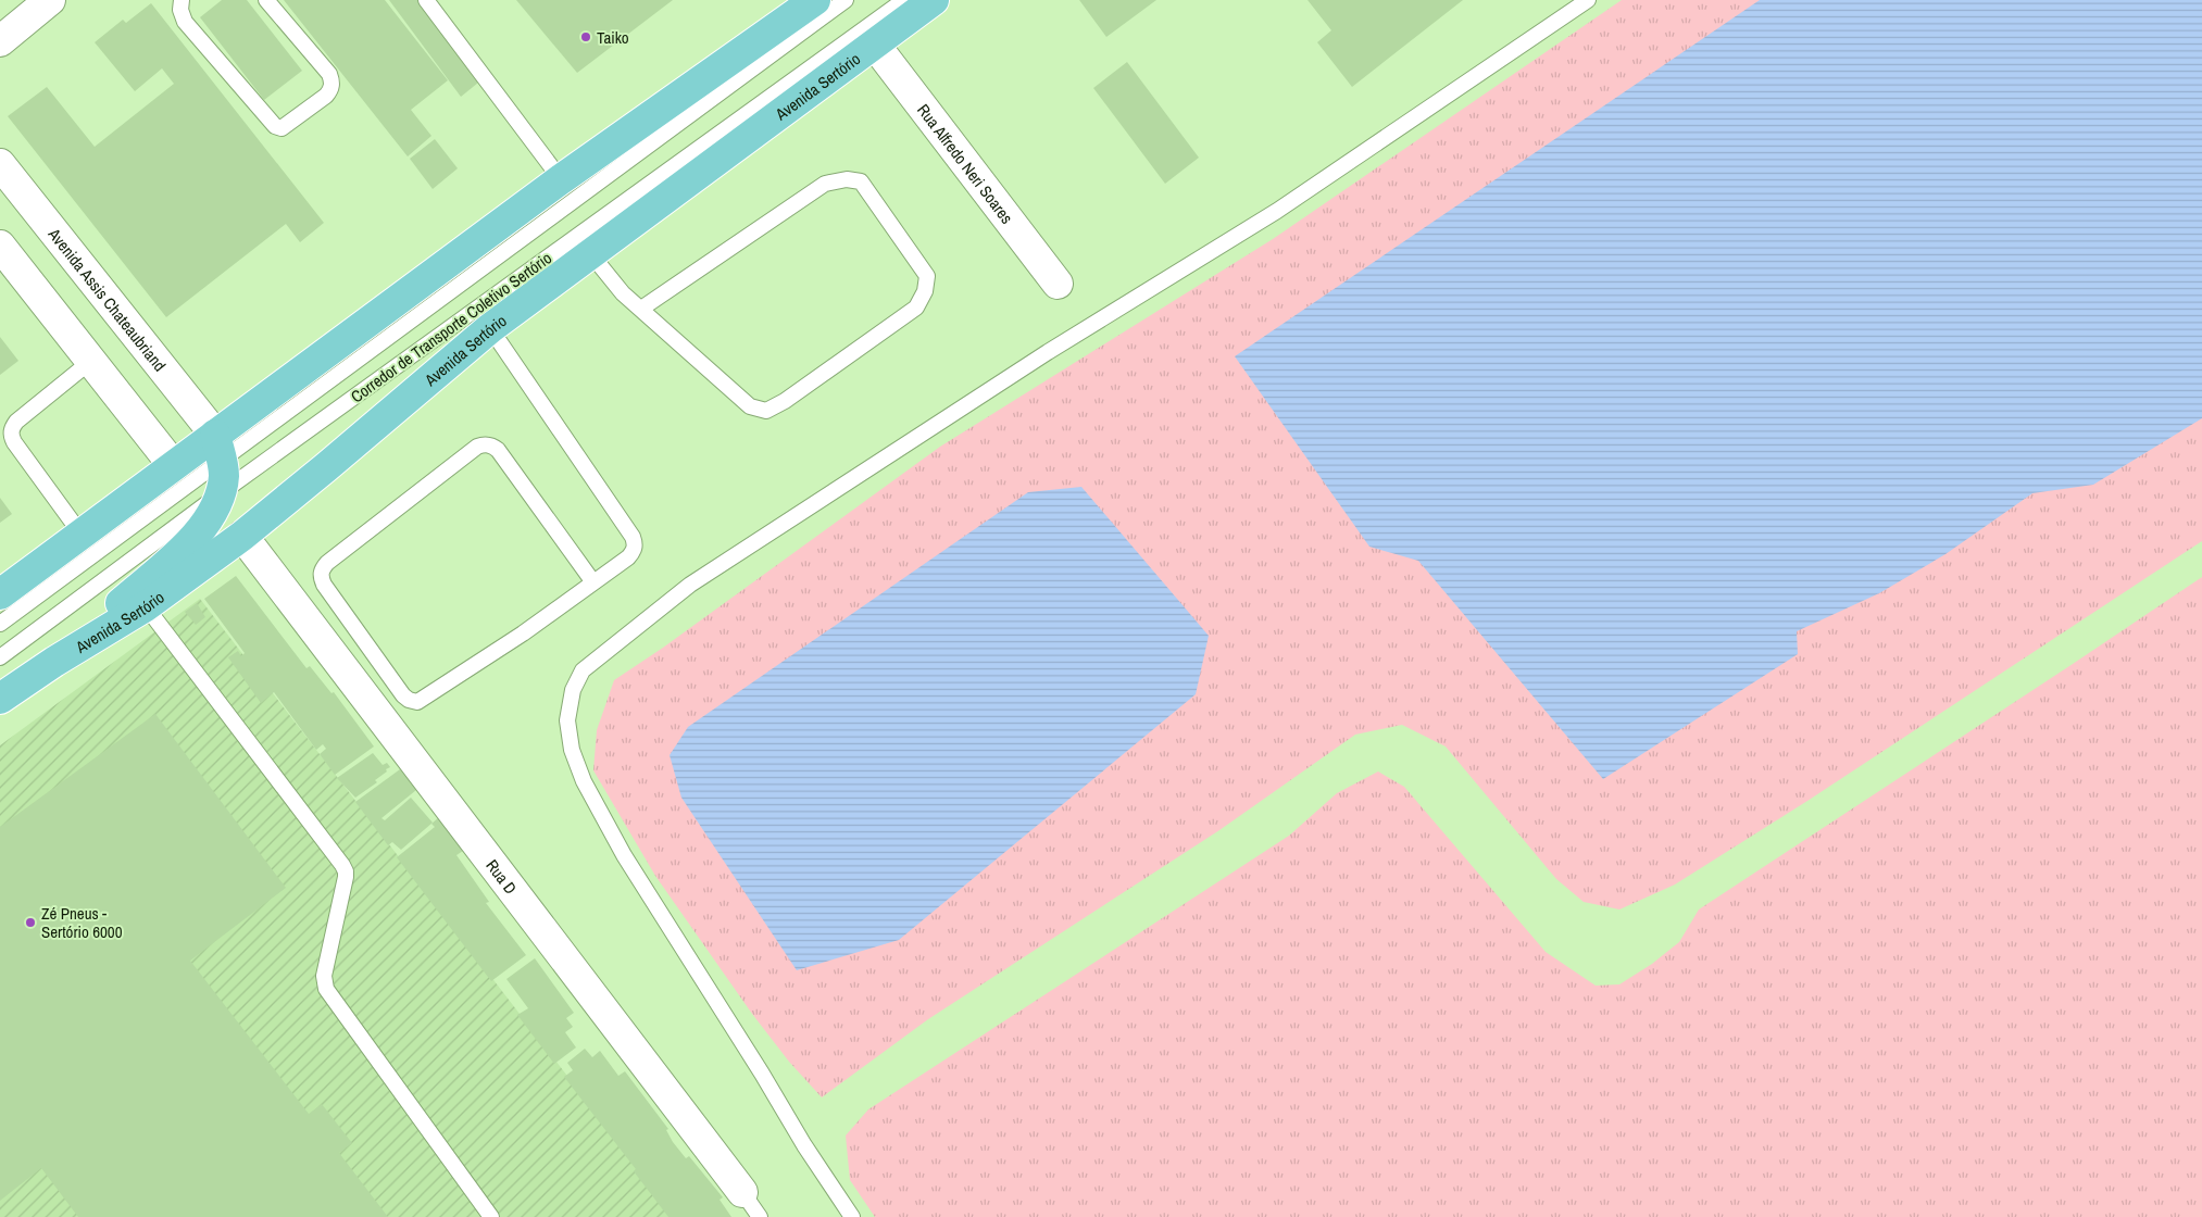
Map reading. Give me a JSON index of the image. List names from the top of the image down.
{
  "streets": {
    "main road": ["Avenida Sertório"],
    "street": ["Rua Alfredo Neri Soares", "Avenida Assis Chateaubriand", "Rua D"],
    "lane": ["Corredor de Transporte Coletivo Sertório"]
  },
  "crossings": [
    ["Avenida Sertório", "Rua Alfredo Neri Soares"],
    ["Avenida Sertório", "Rua D"],
    ["Avenida Assis Chateaubriand", "Corredor de Transporte Coletivo Sertório"]
  ],
  "places": ["Taiko", "Zé Pneus - Sertório 6000"]
}
